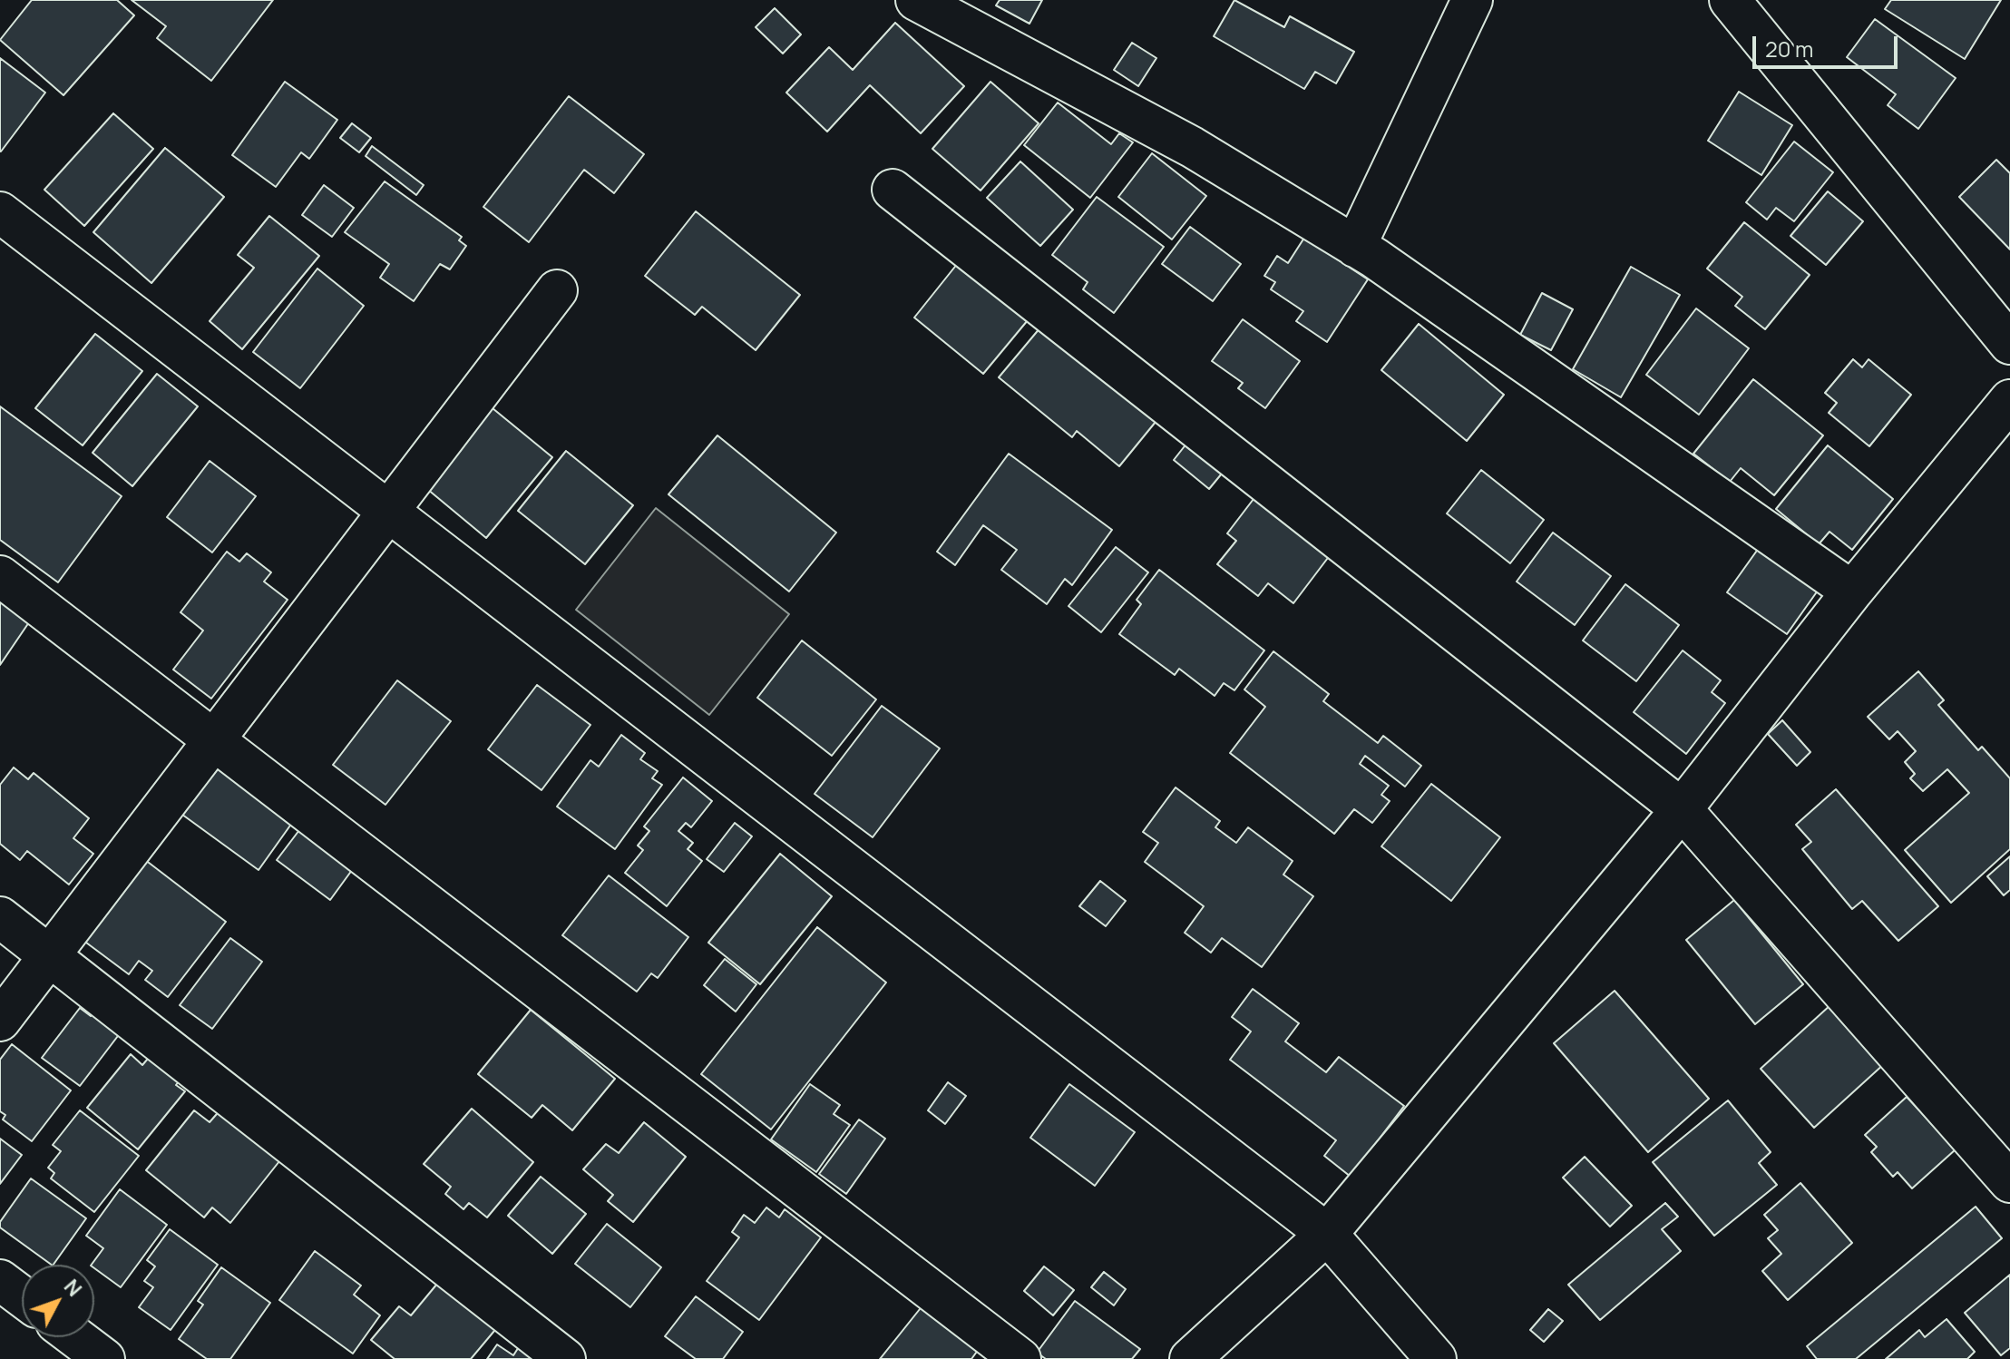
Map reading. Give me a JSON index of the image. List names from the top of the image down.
{
  "scale_bar": "20 m",
  "north": "top right"
}
